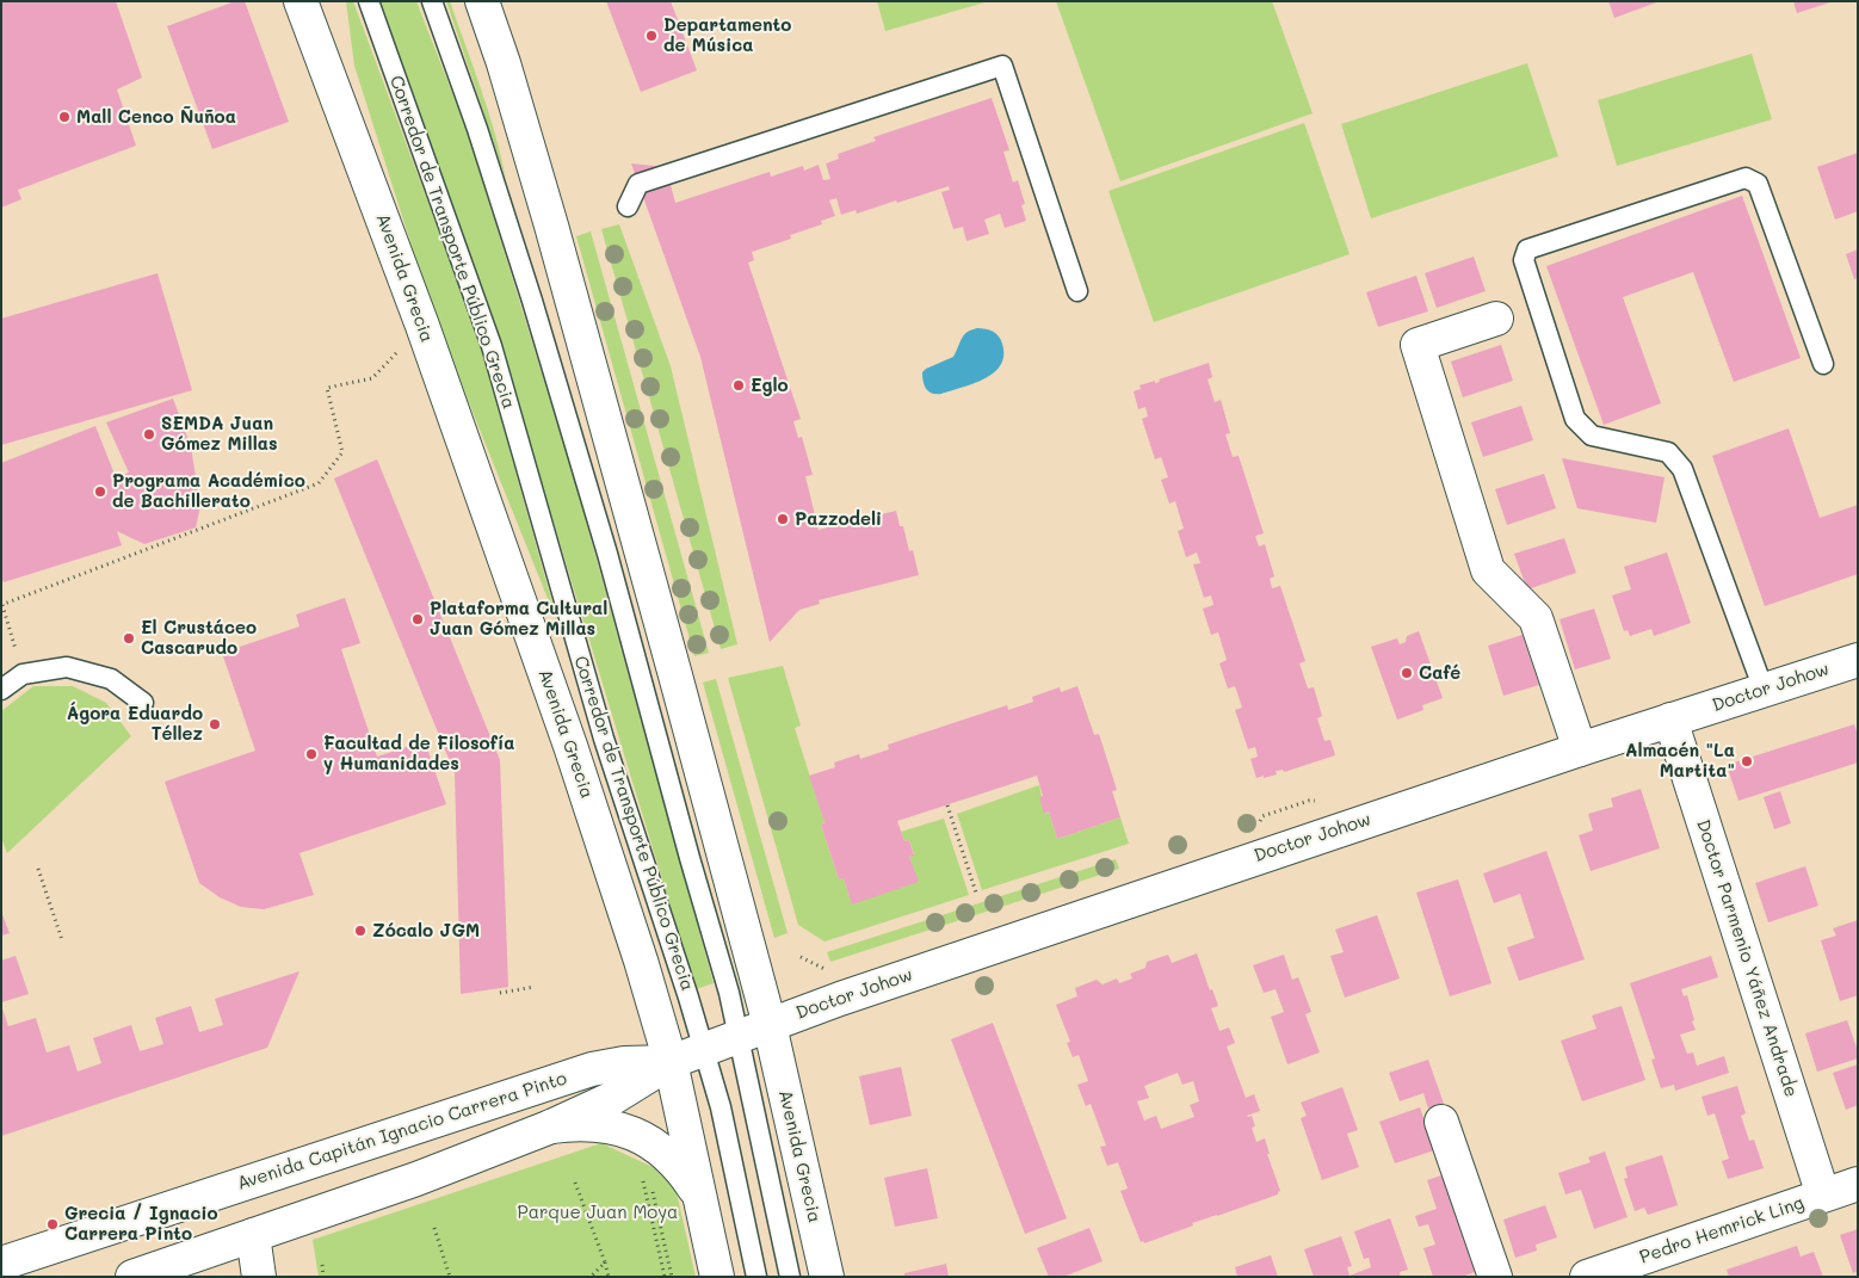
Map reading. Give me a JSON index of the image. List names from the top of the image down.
{
  "streets": {
    "street": [
      "Avenida Grecia",
      "Doctor Johow",
      "Doctor Parmenio Yáñez Andrade",
      "Avenida Capitán Ignacio Carrera Pinto",
      "Pedro Hemrick Ling"
    ],
    "lane": ["Corredor de Transporte Público Grecia"]
  },
  "crossings": [
    ["Corredor de Transporte Público Grecia", "Avenida Capitán Ignacio Carrera Pinto"],
    ["Avenida Grecia", "Doctor Johow"],
    ["Avenida Grecia", "Avenida Capitán Ignacio Carrera Pinto"],
    ["Doctor Johow", "Doctor Parmenio Yáñez Andrade"],
    ["Doctor Johow", "Avenida Capitán Ignacio Carrera Pinto"],
    ["Doctor Parmenio Yáñez Andrade", "Pedro Hemrick Ling"]
  ],
  "parks": ["Parque Juan Moya"],
  "places": [
    "Departamento de Música",
    "Mall Cenco Ñuñoa",
    "Eglo",
    "SEMDA Juan Gómez Millas",
    "Programa Académico de Bachillerato",
    "Pazzodeli",
    "Plataforma Cultural Juan Gómez Millas",
    "El Crustáceo Cascarudo",
    "Café",
    "Ágora Eduardo Téllez",
    "Facultad de Filosofía y Humanidades",
    "Almacén \"La Martita\"",
    "Zócalo JGM",
    "Grecia / Ignacio Carrera Pinto"
  ]
}
